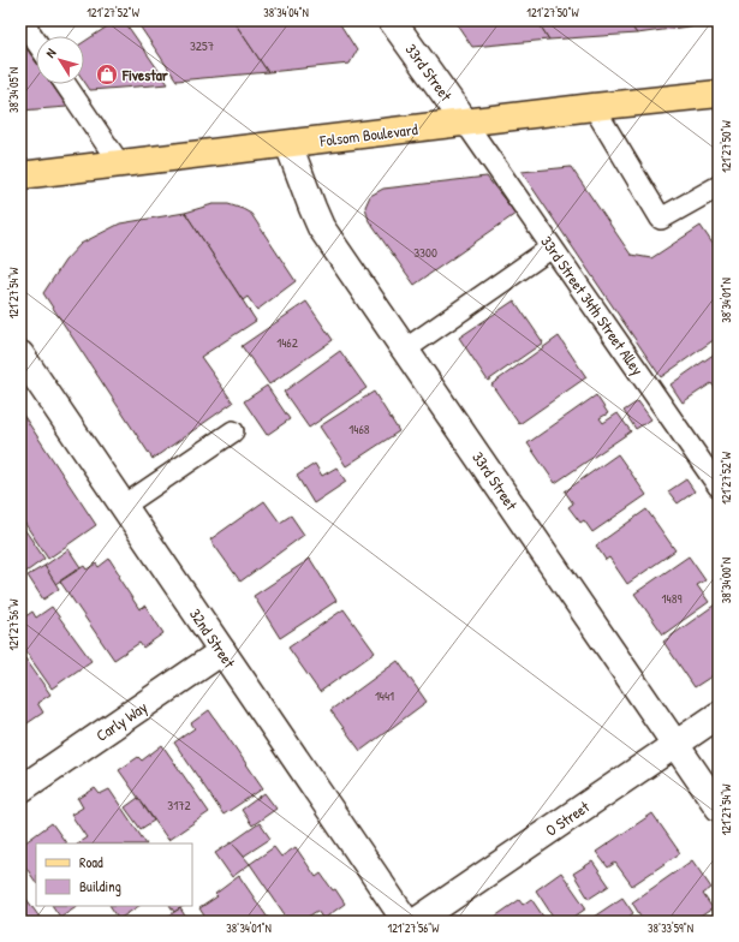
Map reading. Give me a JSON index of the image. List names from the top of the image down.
{
  "streets": {
    "main road": ["Folsom Boulevard"],
    "street": [
      "33rd Street",
      "32nd Street",
      "Carly Way",
      "O Street"
    ],
    "lane": ["33rd Street 34th Street Alley"]
  },
  "crossings": [
    ["33rd Street", "Folsom Boulevard"],
    ["33rd Street", "33rd Street 34th Street Alley"],
    ["33rd Street", "O Street"],
    ["Folsom Boulevard", "33rd Street 34th Street Alley"],
    ["32nd Street", "Carly Way"]
  ],
  "places": {
    "shop": ["Fivestar"]
  },
  "house_numbers": [
    "3257",
    "3300",
    "1462",
    "1468",
    "1489",
    "1441",
    "3172"
  ],
  "legend": ["Road", "Building"],
  "north": "top left",
  "coordinates": [
    "121°27'52\"W",
    "38°34'04\"N",
    "121°27'50\"W",
    "38°34'05\"N",
    "121°27'54\"W",
    "38°34'01\"N",
    "38°34'00\"N",
    "121°27'56\"W",
    "38°33'59\"N"
  ]
}
